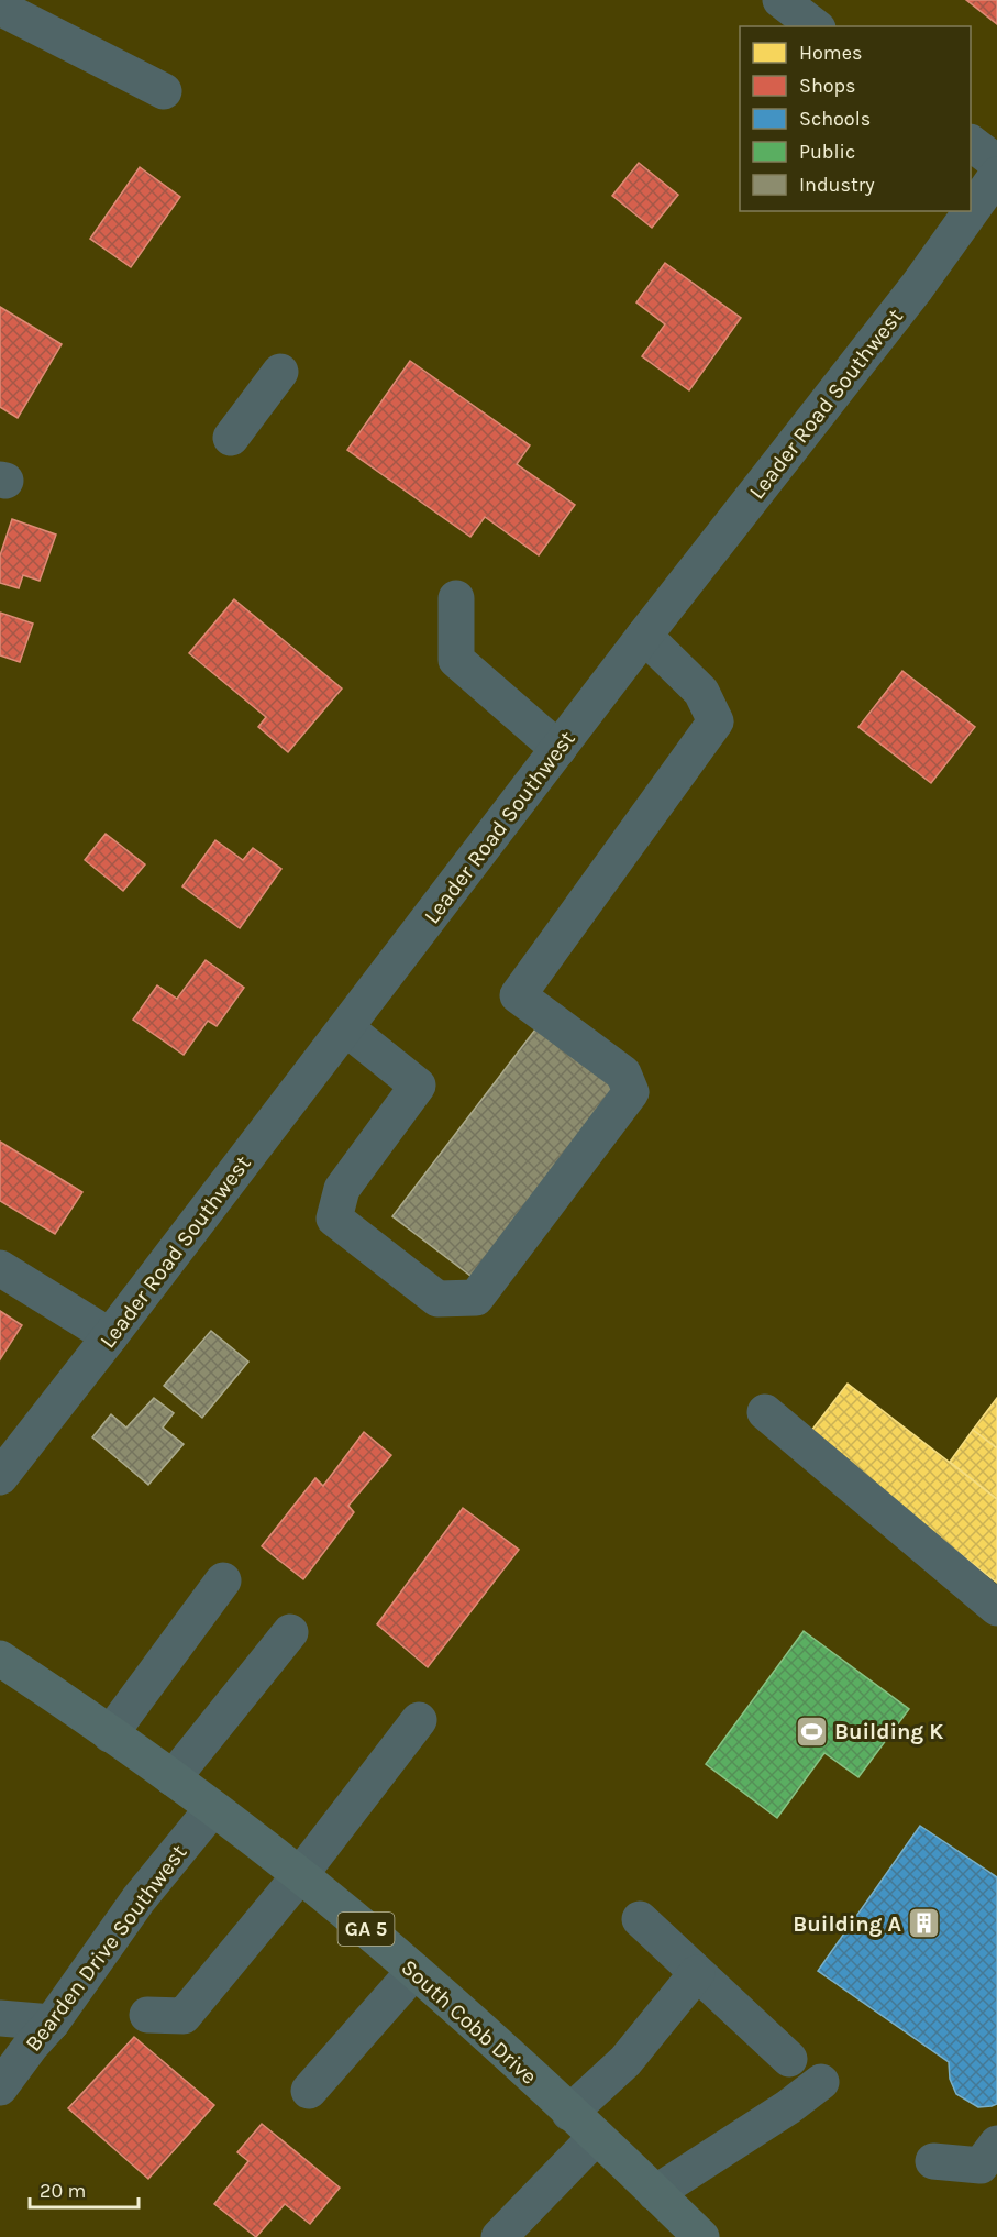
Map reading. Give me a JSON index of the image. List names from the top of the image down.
{
  "streets": {
    "main road": ["GA 5", "South Cobb Drive"],
    "street": ["Leader Road Southwest", "Bearden Drive Southwest"]
  },
  "crossings": [
    ["Bearden Drive Southwest", "South Cobb Drive"]
  ],
  "places": {
    "sports": ["Building K"],
    "building": ["Building A"]
  },
  "legend": [
    "Homes",
    "Shops",
    "Schools",
    "Public",
    "Industry"
  ],
  "scale_bar": "20 m"
}
